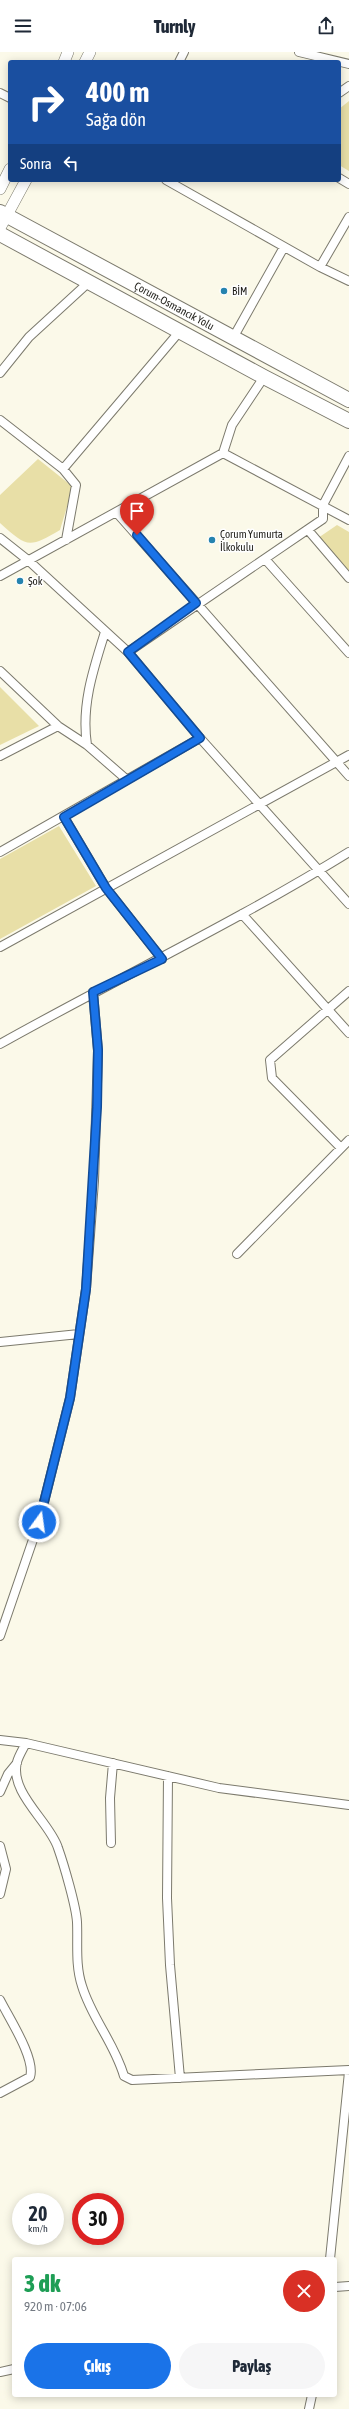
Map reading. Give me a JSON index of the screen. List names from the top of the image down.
{
  "streets": {
    "highway": ["Çorum-Osmancık Yolu"]
  },
  "places": ["BİM", "Çorum Yumurta İlkokulu", "Şok"],
  "page": {
    "header": "Turnly",
    "turn": ["400 m", "Sağa dön"],
    "then": "Sonra",
    "speed": "20 km/h",
    "limit": "30",
    "heading": ["3 dk", "920 m · 07:06"],
    "buttons": ["Çıkış", "Paylaş"]
  }
}
